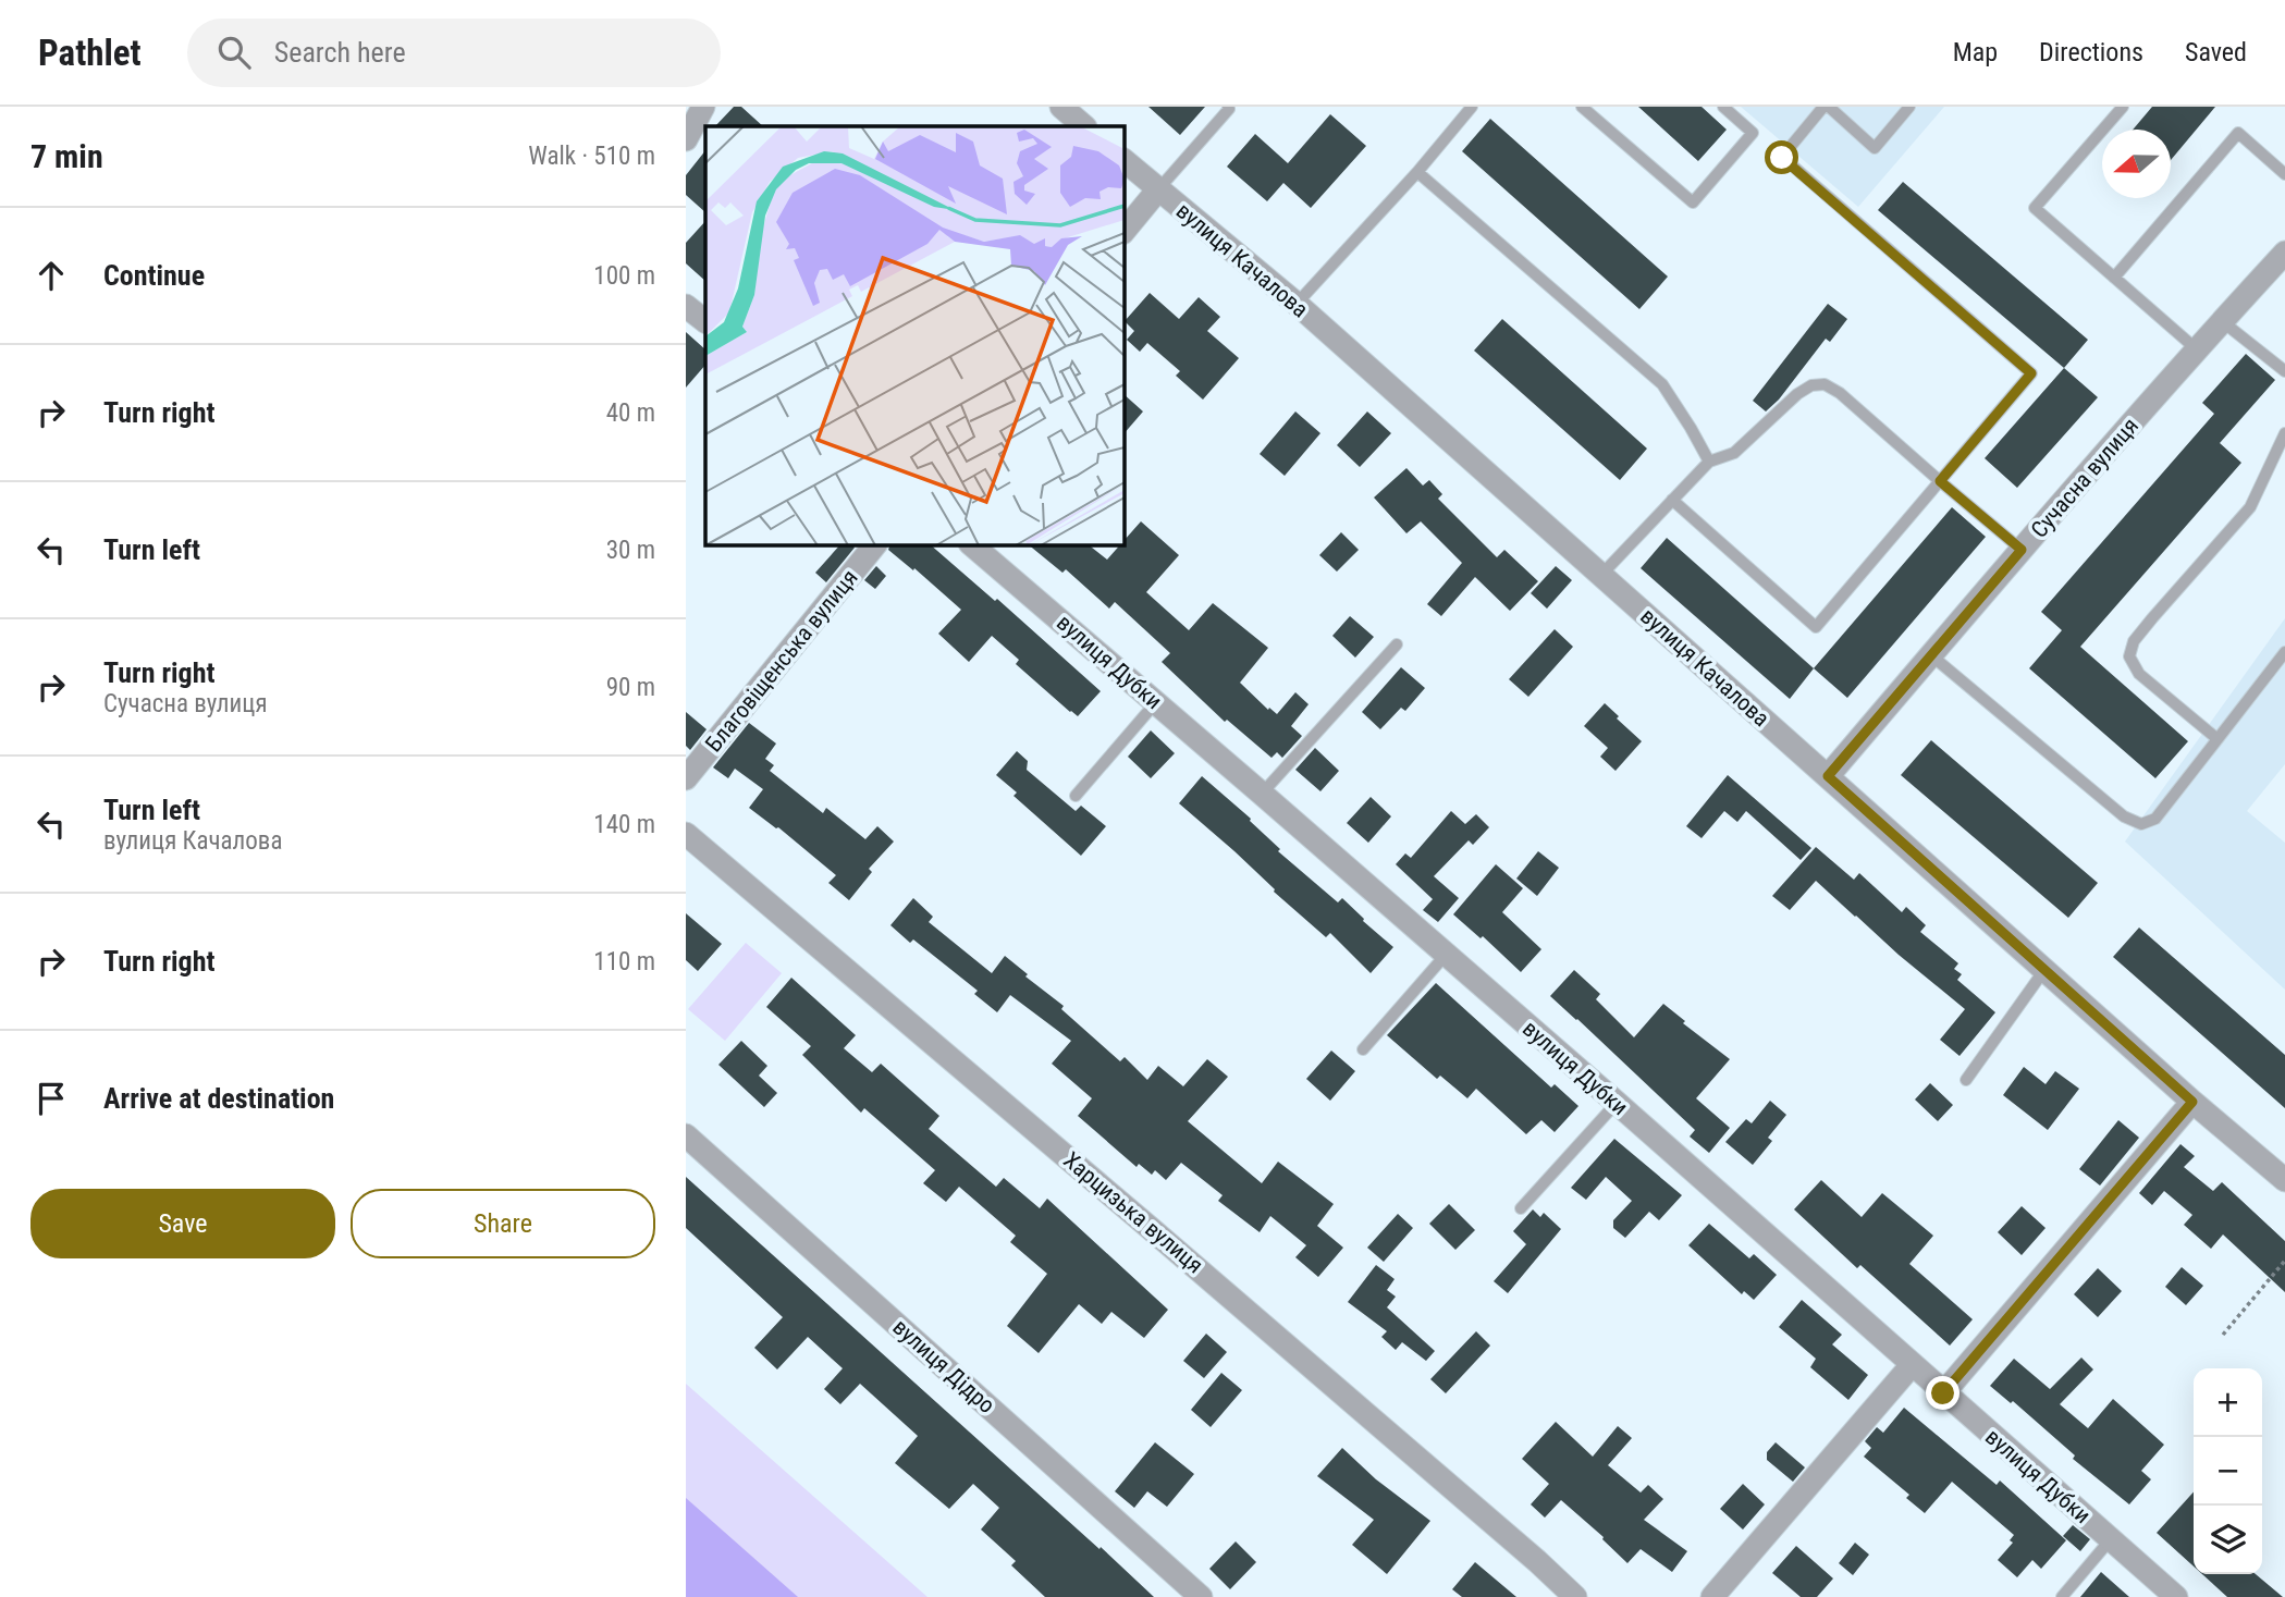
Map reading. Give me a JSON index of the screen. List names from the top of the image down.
{
  "streets": {
    "street": [
      "вулиця Качалова",
      "Сучасна вулиця",
      "Благовіщенська вулиця",
      "вулиця Дубки",
      "Харцизька вулиця",
      "вулиця Дідро"
    ]
  },
  "crossings": [
    ["вулиця Качалова", "Сучасна вулиця"]
  ],
  "north": "left",
  "page": {
    "header": "Pathlet",
    "search": "Search here",
    "nav": ["Map", "Directions", "Saved"],
    "heading": ["7 min", "Walk · 510 m"],
    "list": [
      ["Continue", "100 m"],
      ["Turn right", "40 m"],
      ["Turn left", "30 m"],
      ["Turn right", "Сучасна вулиця", "90 m"],
      ["Turn left", "вулиця Качалова", "140 m"],
      ["Turn right", "110 m"],
      "Arrive at destination"
    ],
    "buttons": ["Save", "Share"],
    "map_buttons": ["+", "−"]
  }
}
